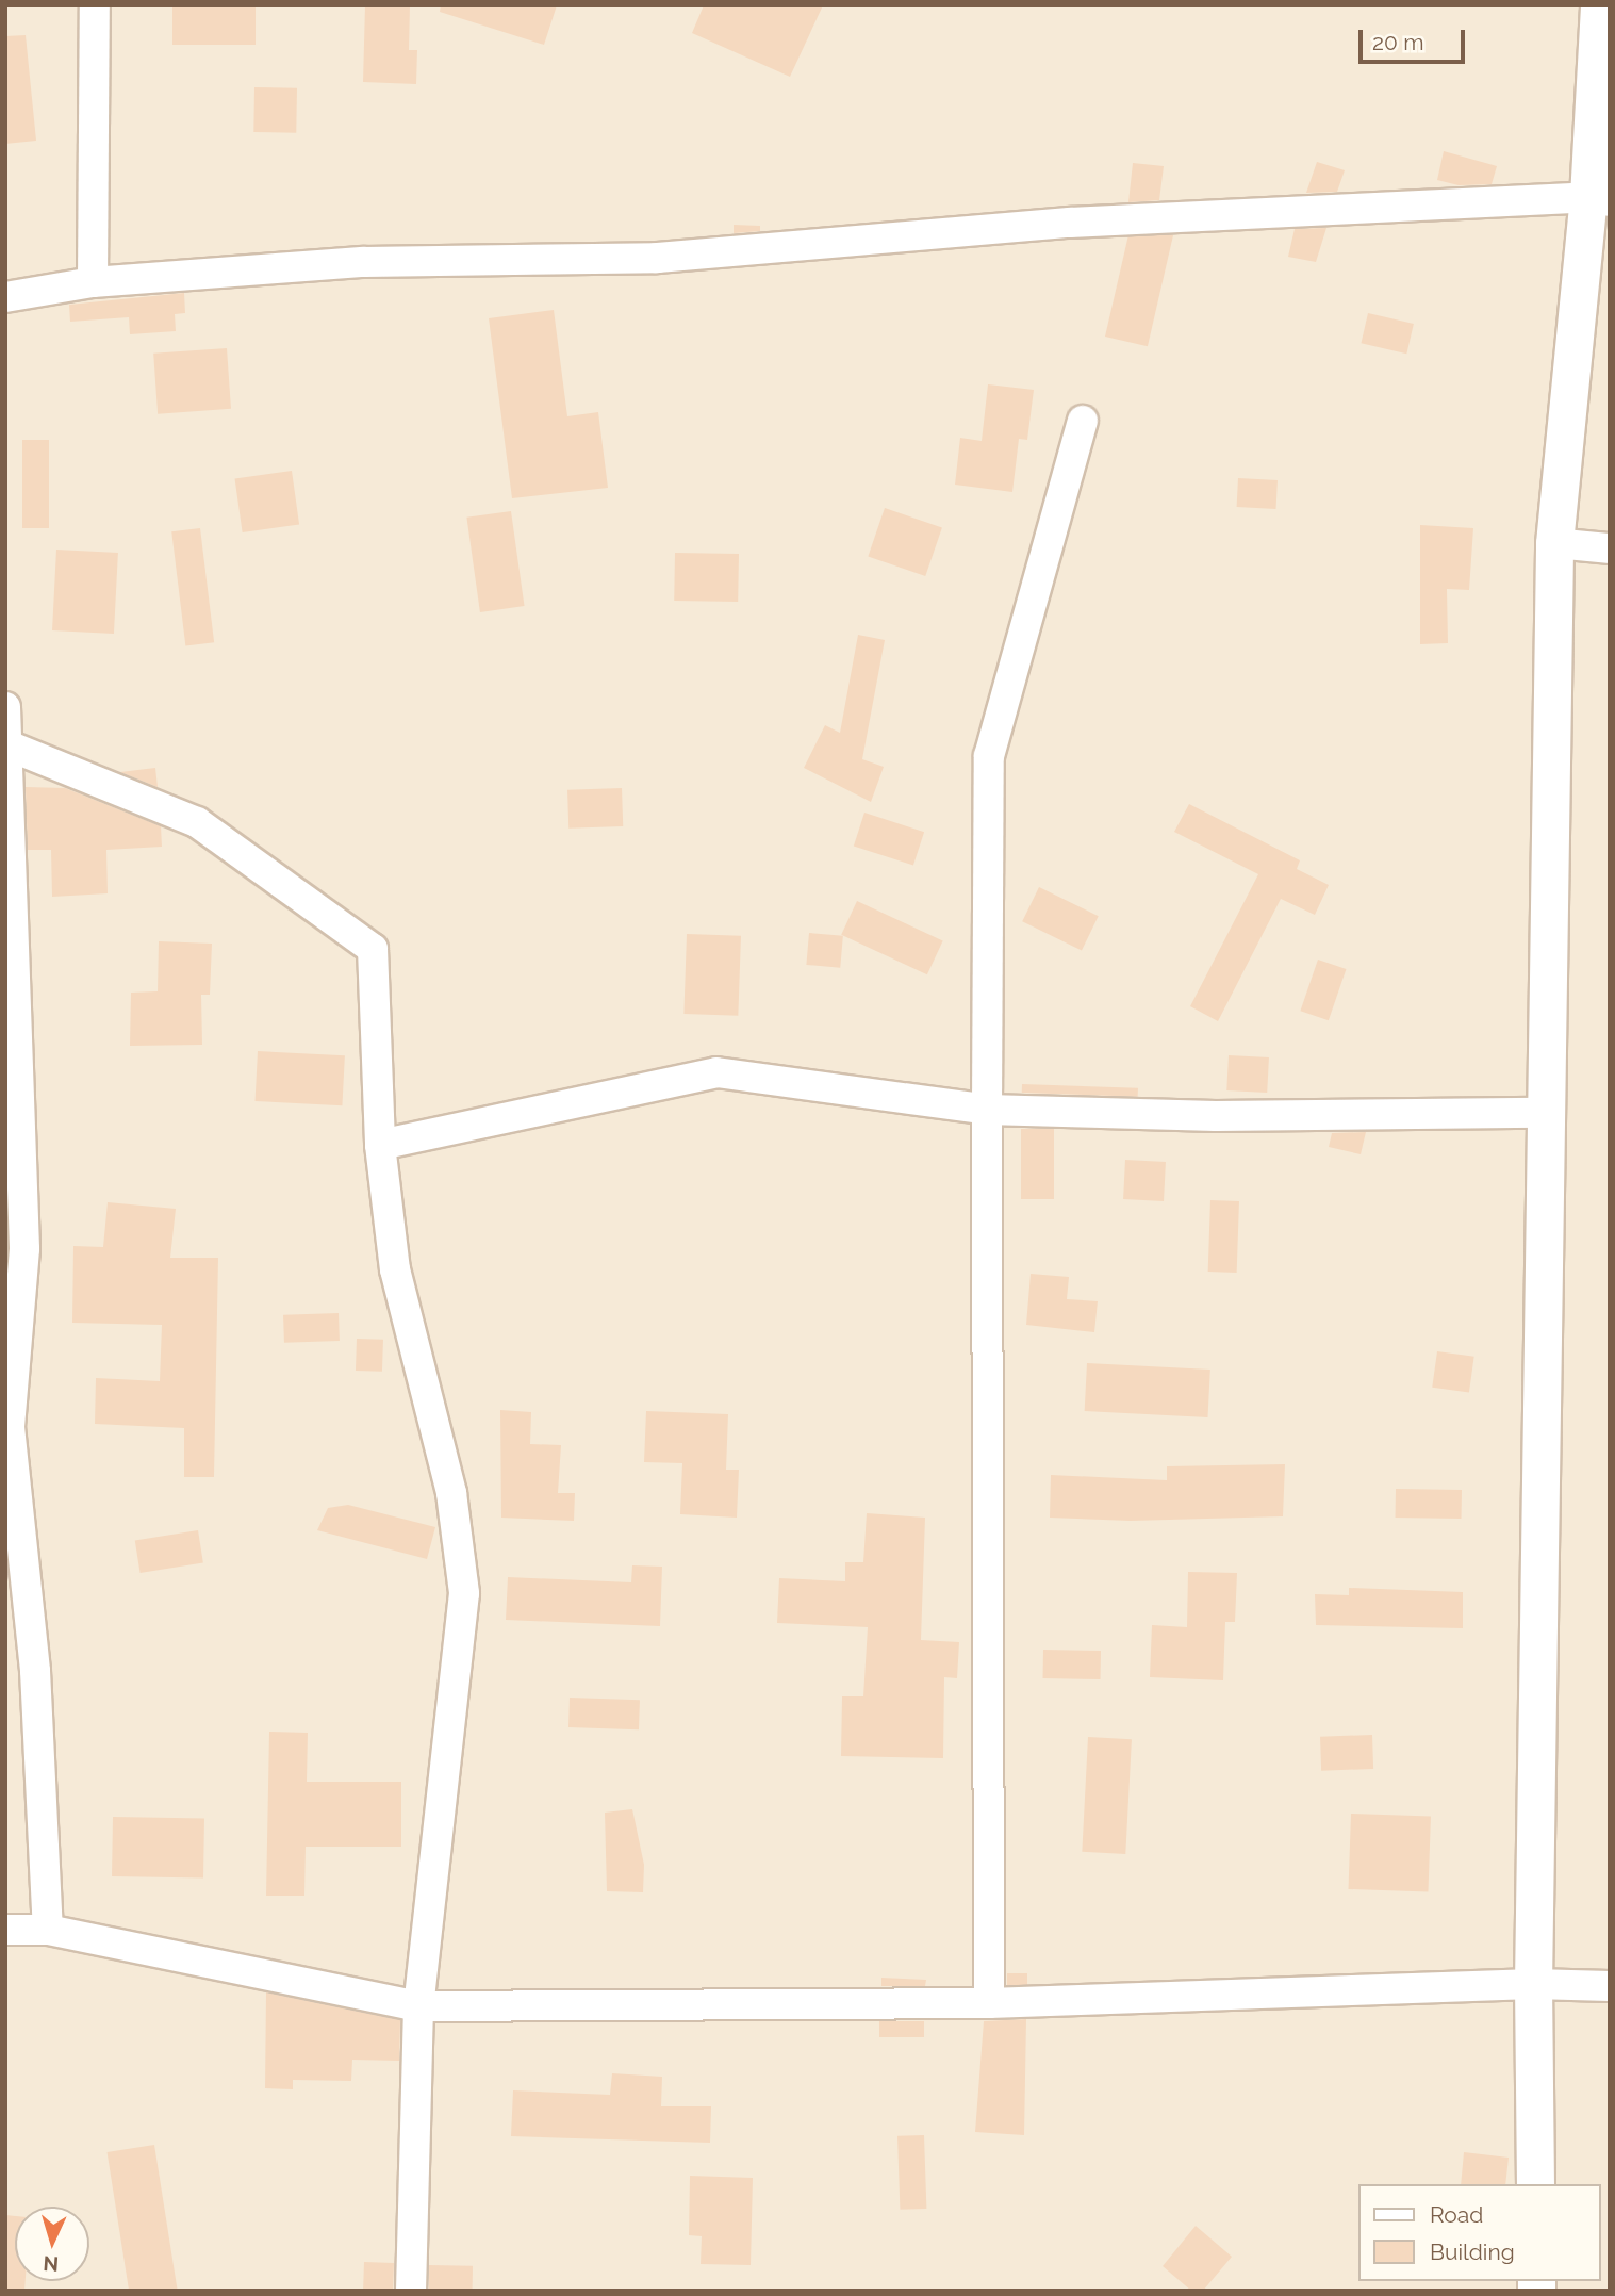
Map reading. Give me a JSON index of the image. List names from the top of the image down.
{
  "legend": ["Road", "Building"],
  "scale_bar": "20 m",
  "north": "bottom"
}
